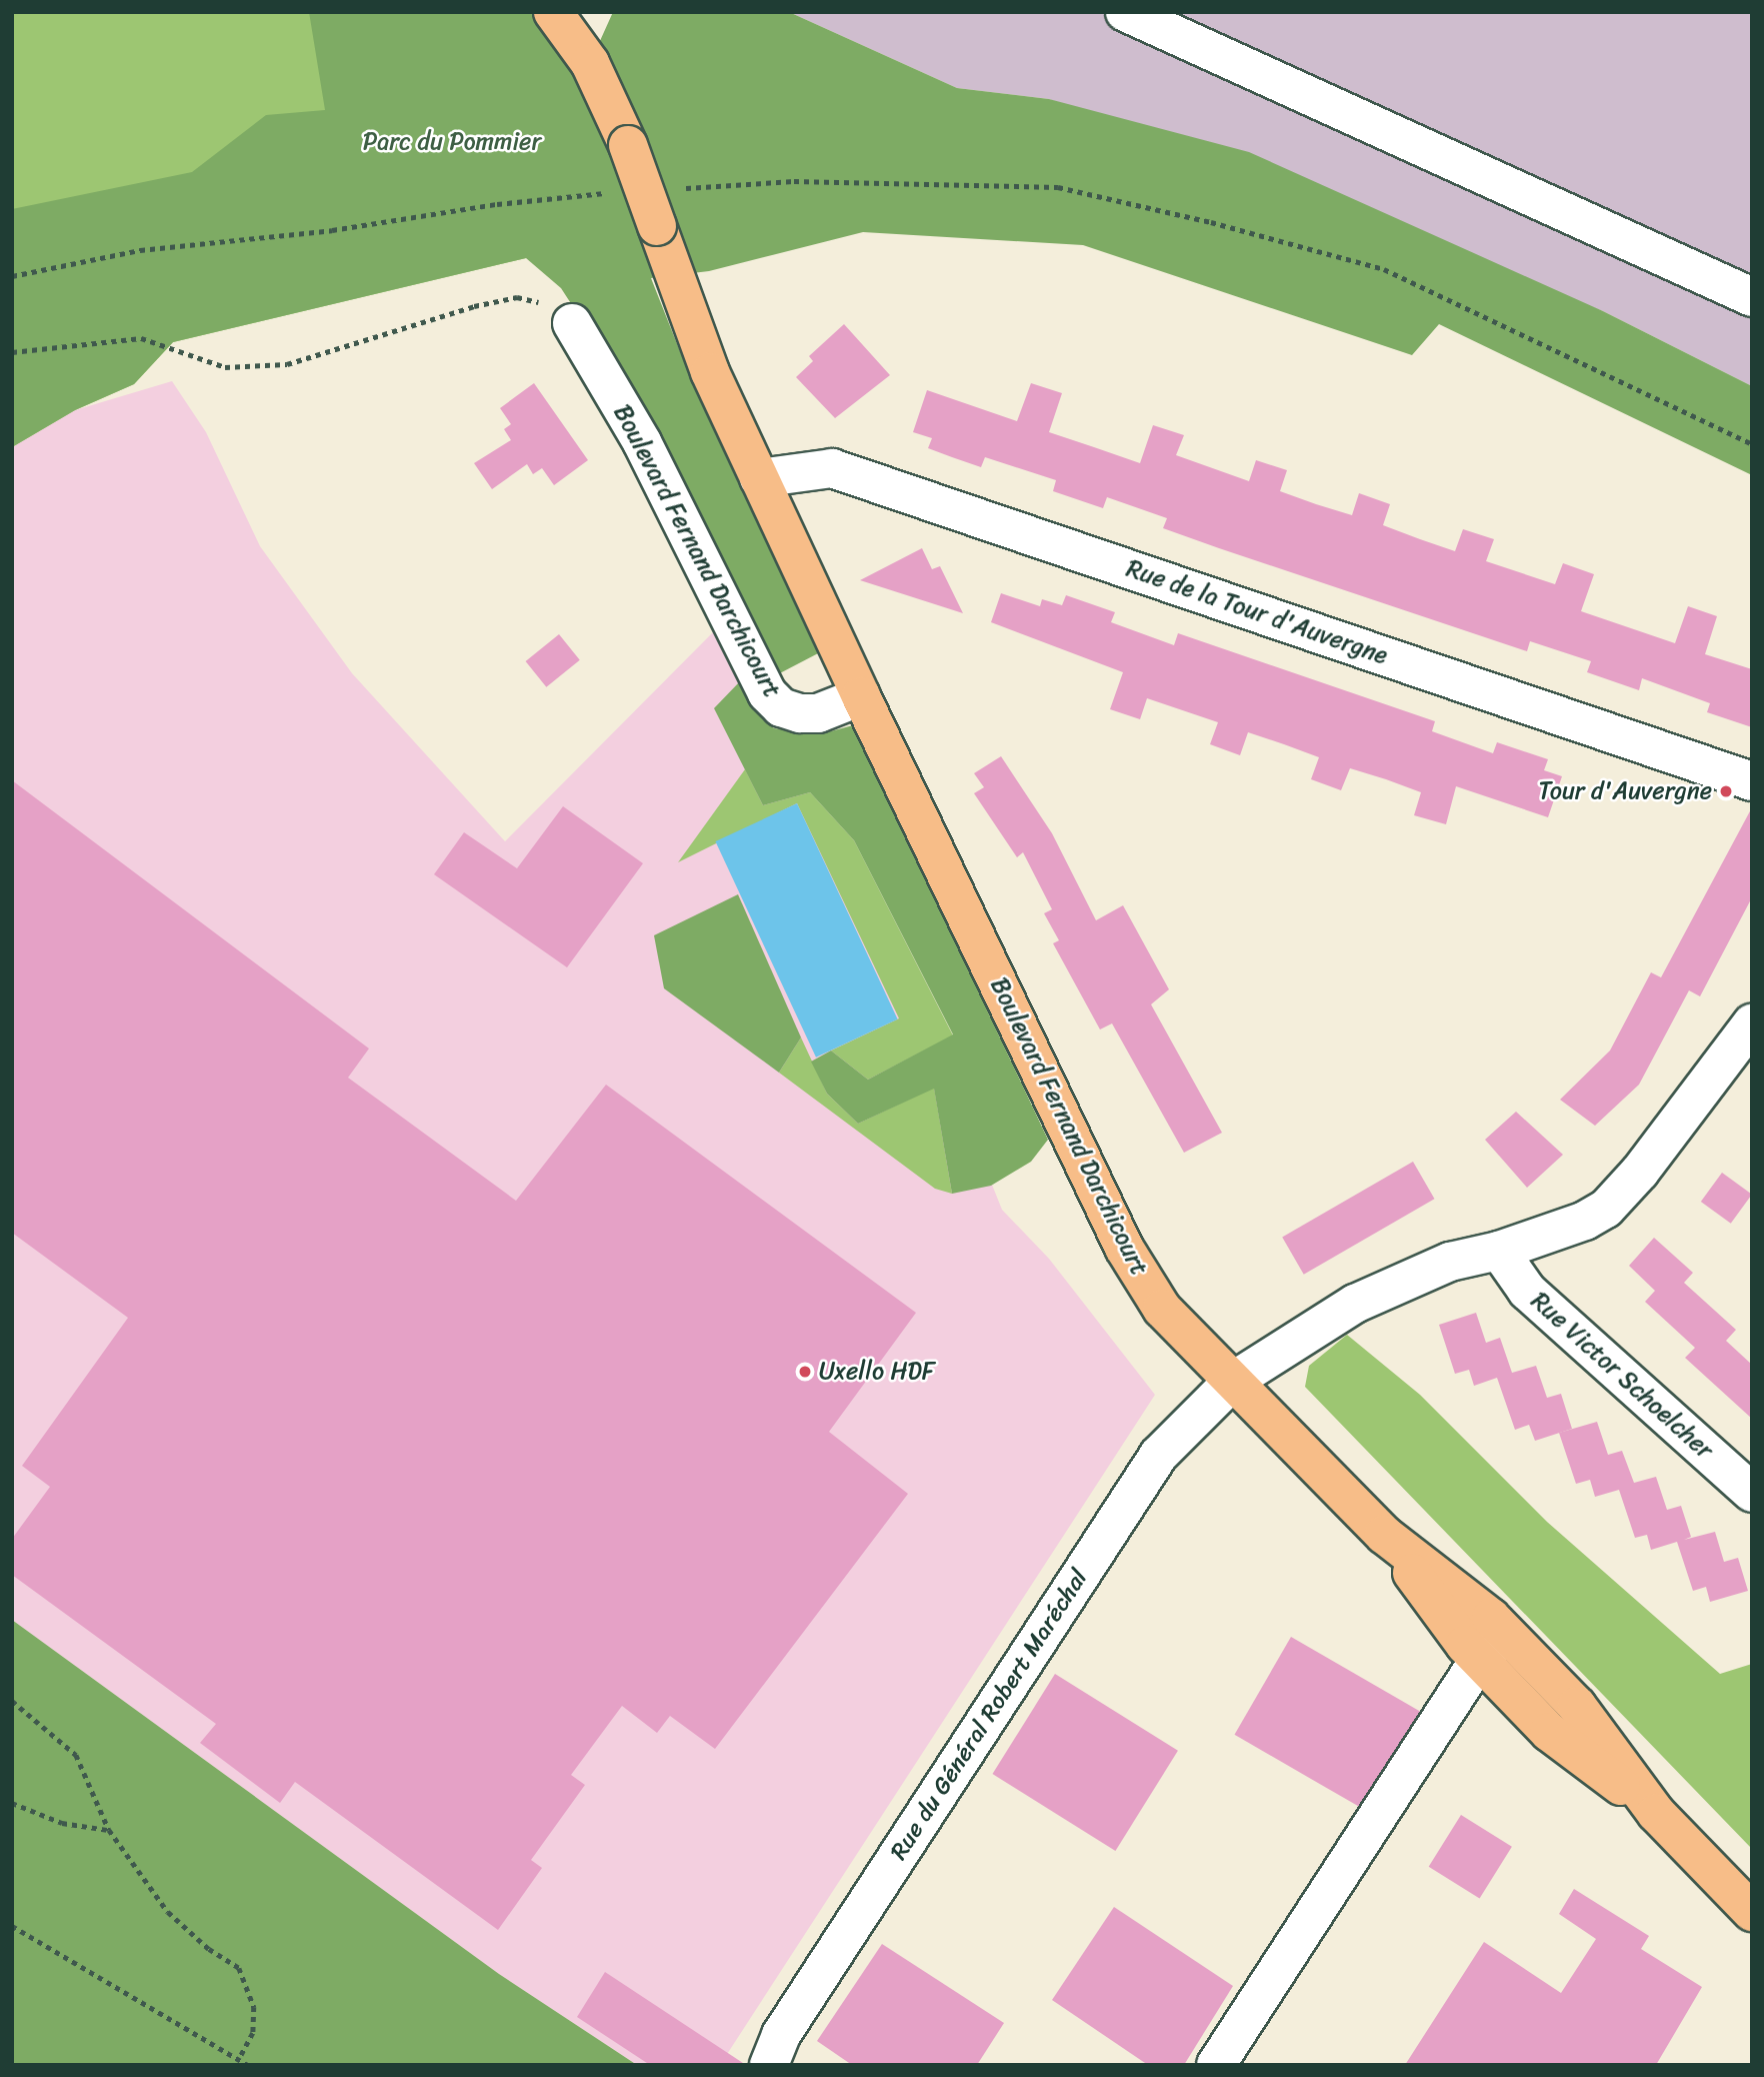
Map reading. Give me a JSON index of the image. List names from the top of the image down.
{
  "streets": {
    "main road": ["Boulevard Fernand Darchicourt"],
    "street": ["Rue de la Tour d'Auvergne", "Rue Victor Schoelcher", "Rue du Général Robert Maréchal"]
  },
  "crossings": [
    ["Boulevard Fernand Darchicourt", "Rue de la Tour d'Auvergne"],
    ["Boulevard Fernand Darchicourt", "Rue du Général Robert Maréchal"],
    ["Rue Victor Schoelcher", "Rue du Général Robert Maréchal"]
  ],
  "parks": ["Parc du Pommier"],
  "places": ["Tour d'Auvergne", "Uxello HDF"]
}
